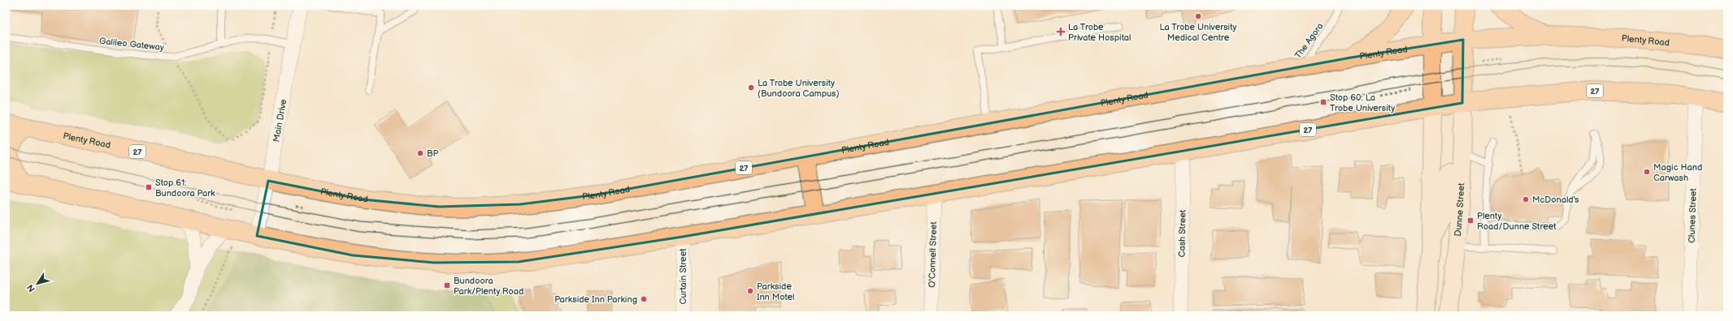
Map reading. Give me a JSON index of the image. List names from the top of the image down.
{
  "streets": {
    "main road": ["Plenty Road", "27", "Dunne Street"],
    "street": [
      "Main Drive",
      "Clunes Street",
      "Cash Street",
      "O'Connell Street",
      "Curtain Street"
    ],
    "lane": ["The Agora", "Galileo Gateway"]
  },
  "crossings": [
    ["The Agora", "Plenty Road"],
    ["Plenty Road", "Main Drive"],
    ["Galileo Gateway", "Main Drive"],
    ["27", "Main Drive"],
    ["27", "Dunne Street"],
    ["27", "Clunes Street"],
    ["27", "Cash Street"],
    ["27", "O'Connell Street"],
    ["27", "Curtain Street"]
  ],
  "places": {
    "other": [
      "La Trobe University Medical Centre",
      "La Trobe University (Bundoora Campus)",
      "BP",
      "Magic Hand Carwash",
      "McDonald's",
      "Parkside Inn Motel",
      "Parkside Inn Parking"
    ],
    "health": ["La Trobe Private Hospital"],
    "transit": [
      "Stop 60: La Trobe University",
      "Stop 61: Bundoora Park",
      "Plenty Road/Dunne Street",
      "Bundoora Park/Plenty Road"
    ]
  },
  "north": "bottom left"
}
